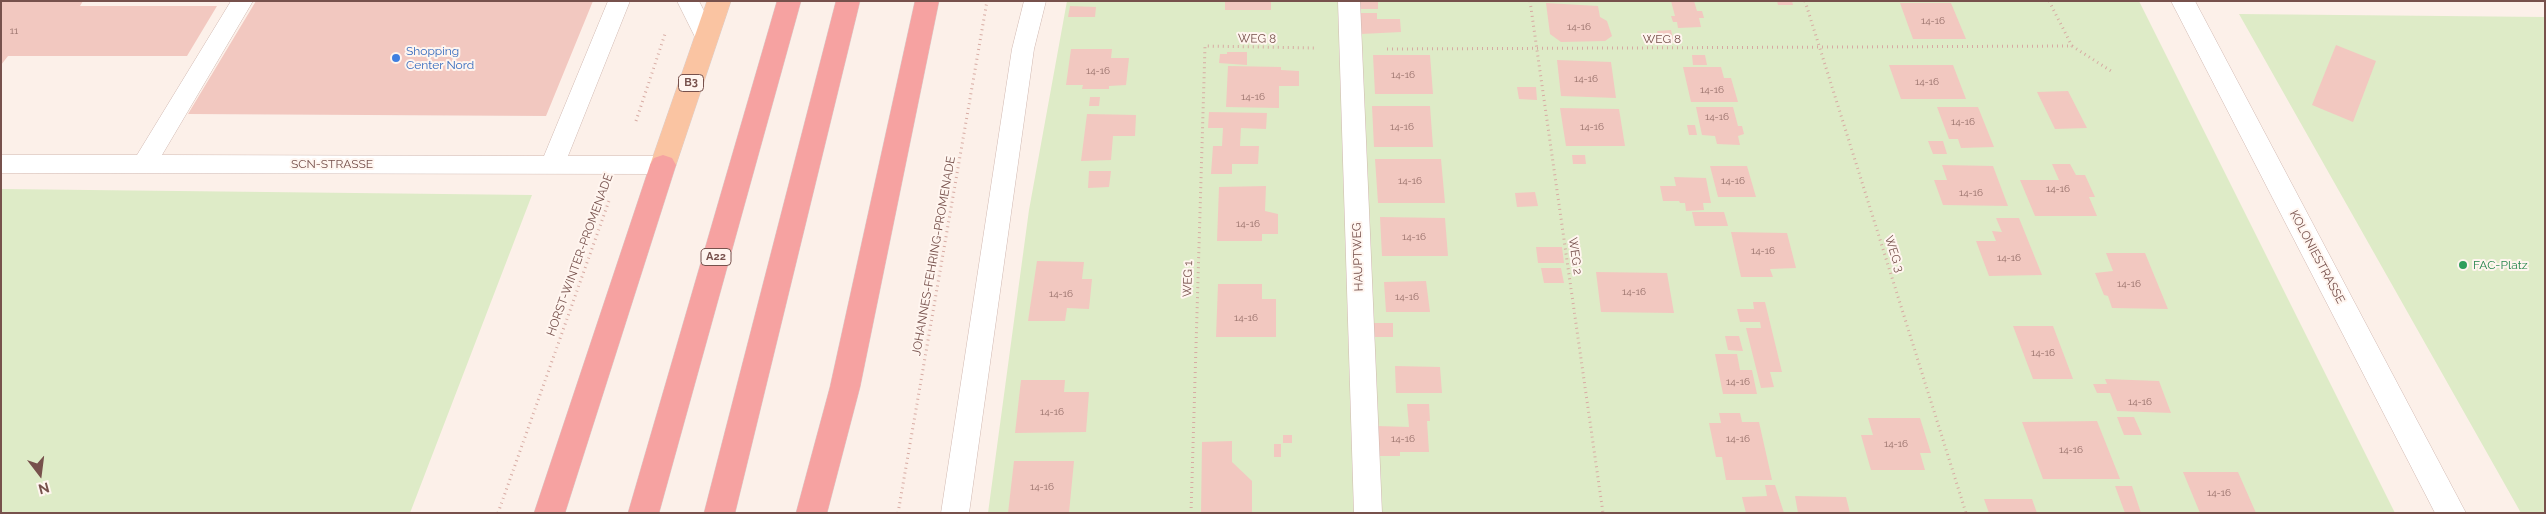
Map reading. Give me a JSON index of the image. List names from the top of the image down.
{
  "streets": {
    "highway": ["A22"],
    "main road": ["B3"],
    "street": ["KOLONIESTRASSE"],
    "lane": ["SCN-STRASSE", "HAUPTWEG"],
    "path": [
      "WEG 8",
      "WEG 3",
      "HORST-WINTER-PROMENADE",
      "JOHANNES-FEHRING-PROMENADE",
      "WEG 2",
      "WEG 1"
    ]
  },
  "crossings": [
    ["WEG 8", "WEG 3"],
    ["WEG 8", "WEG 2"],
    ["WEG 8", "HAUPTWEG"],
    ["WEG 8", "WEG 1"],
    ["B3", "SCN-STRASSE"],
    ["SCN-STRASSE", "HORST-WINTER-PROMENADE"]
  ],
  "places": ["Shopping Center Nord", "FAC-Platz"],
  "house_numbers": [
    "14-16",
    "14-16",
    "11",
    "14-16",
    "14-16",
    "14-16",
    "14-16",
    "14-16",
    "14-16",
    "14-16",
    "14-16",
    "14-16",
    "14-16",
    "14-16",
    "14-16",
    "14-16",
    "14-16",
    "14-16",
    "14-16",
    "14-16",
    "14-16",
    "14-16",
    "14-16",
    "14-16",
    "14-16",
    "14-16",
    "14-16",
    "14-16",
    "14-16",
    "14-16",
    "14-16",
    "14-16",
    "14-16",
    "14-16",
    "14-16",
    "14-16"
  ],
  "north": "bottom"
}
